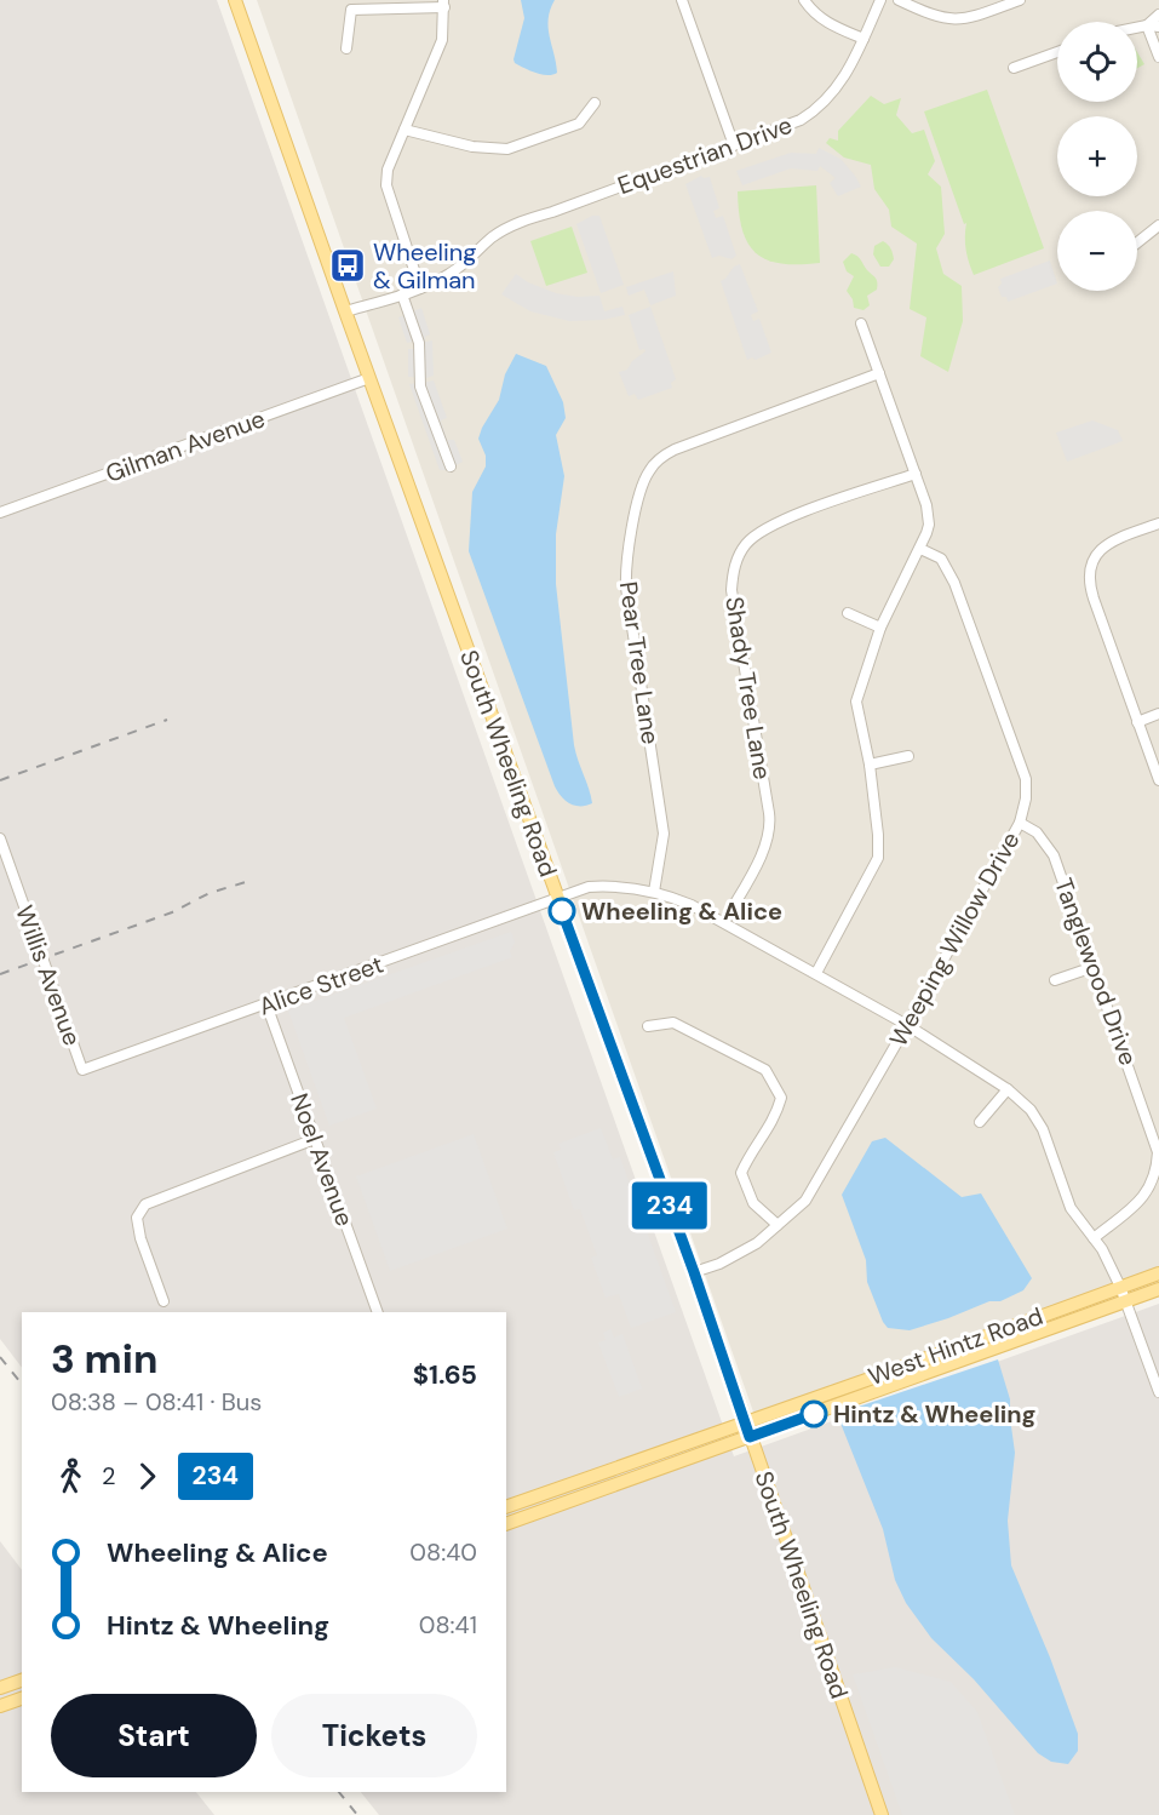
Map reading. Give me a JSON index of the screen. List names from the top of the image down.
{
  "streets": {
    "main road": ["South Wheeling Road", "West Hintz Road"],
    "street": [
      "Equestrian Drive",
      "Gilman Avenue",
      "Pear Tree Lane",
      "Shady Tree Lane",
      "Weeping Willow Drive",
      "Tanglewood Drive",
      "Willis Avenue",
      "Alice Street",
      "Noel Avenue"
    ]
  },
  "crossings": [
    ["Equestrian Drive", "South Wheeling Road"],
    ["Gilman Avenue", "South Wheeling Road"],
    ["Pear Tree Lane", "Alice Street"],
    ["Shady Tree Lane", "Alice Street"],
    ["South Wheeling Road", "Weeping Willow Drive"],
    ["South Wheeling Road", "Alice Street"],
    ["South Wheeling Road", "West Hintz Road"],
    ["Weeping Willow Drive", "Tanglewood Drive"],
    ["Weeping Willow Drive", "Alice Street"],
    ["Tanglewood Drive", "Alice Street"],
    ["Willis Avenue", "Alice Street"],
    ["Alice Street", "Noel Avenue"],
    ["Alice Street", "West Hintz Road"]
  ],
  "places": {
    "bus stop": ["Wheeling & Gilman"],
    "other": ["Wheeling & Alice", "Hintz & Wheeling"]
  },
  "lines": ["bus line 234"],
  "page": {
    "on_map": "234",
    "map_buttons": ["+", "−"],
    "heading": ["3 min", "08:38 – 08:41 · Bus", "$1.65"],
    "legs": ["2", "234"],
    "list": [
      {
        "name": "Wheeling & Alice",
        "value": "08:40"
      },
      {
        "name": "Hintz & Wheeling",
        "value": "08:41"
      }
    ],
    "buttons": ["Start", "Tickets"]
  }
}
